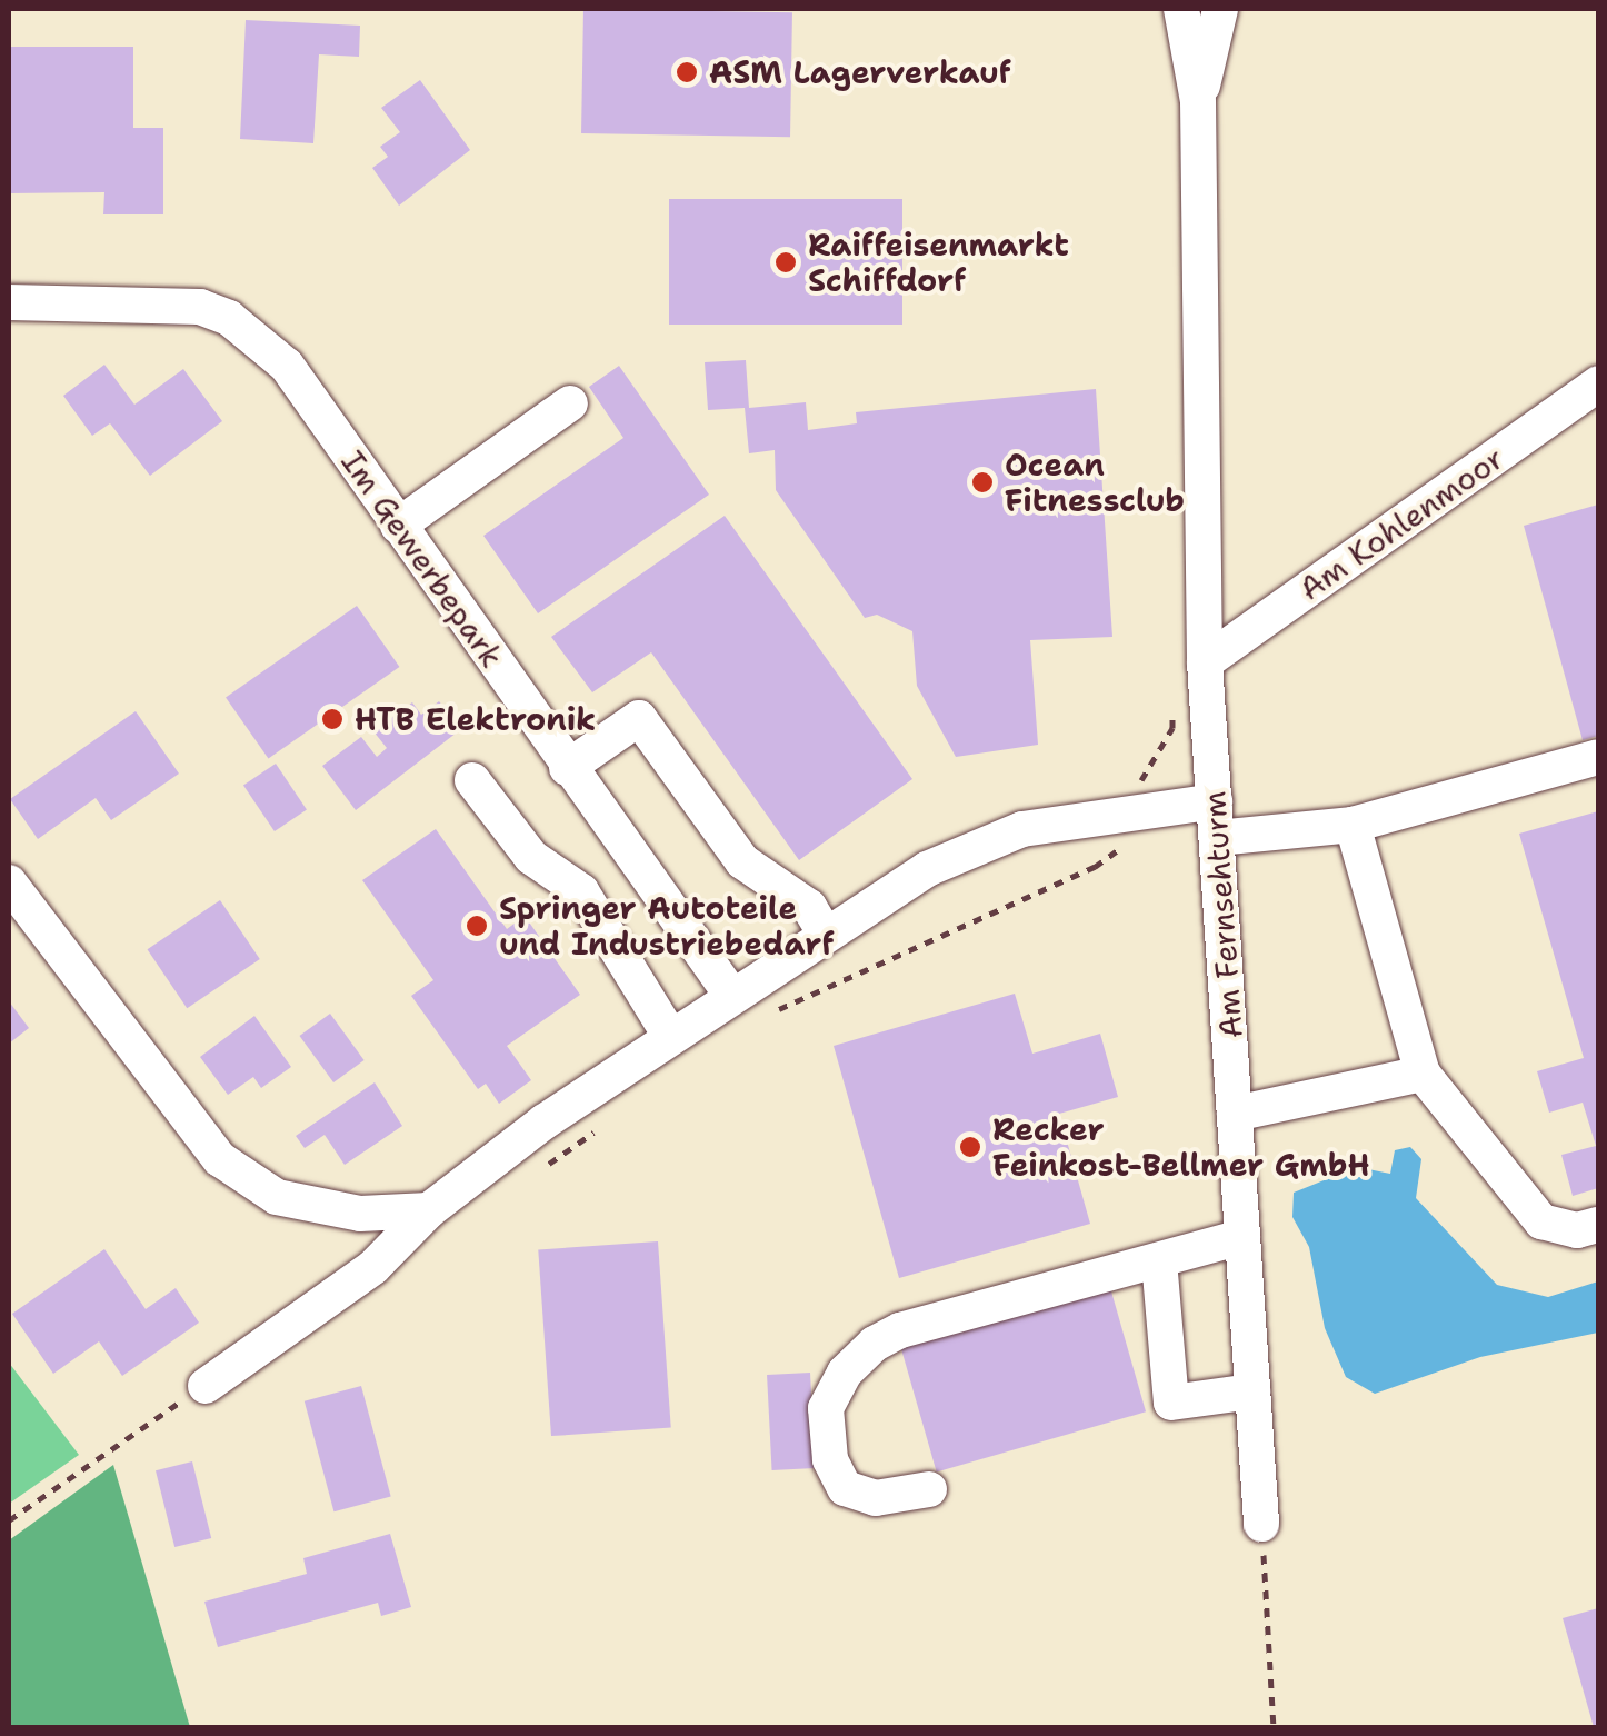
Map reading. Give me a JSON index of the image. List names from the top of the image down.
{
  "streets": {
    "street": ["Am Kohlenmoor", "Im Gewerbepark", "Am Fernsehturm"]
  },
  "crossings": [
    ["Am Kohlenmoor", "Am Fernsehturm"]
  ],
  "places": [
    "ASM Lagerverkauf",
    "Raiffeisenmarkt Schiffdorf",
    "Ocean Fitnessclub",
    "HTB Elektronik",
    "Springer Autoteile und Industriebedarf",
    "Recker Feinkost-Bellmer GmbH"
  ]
}
